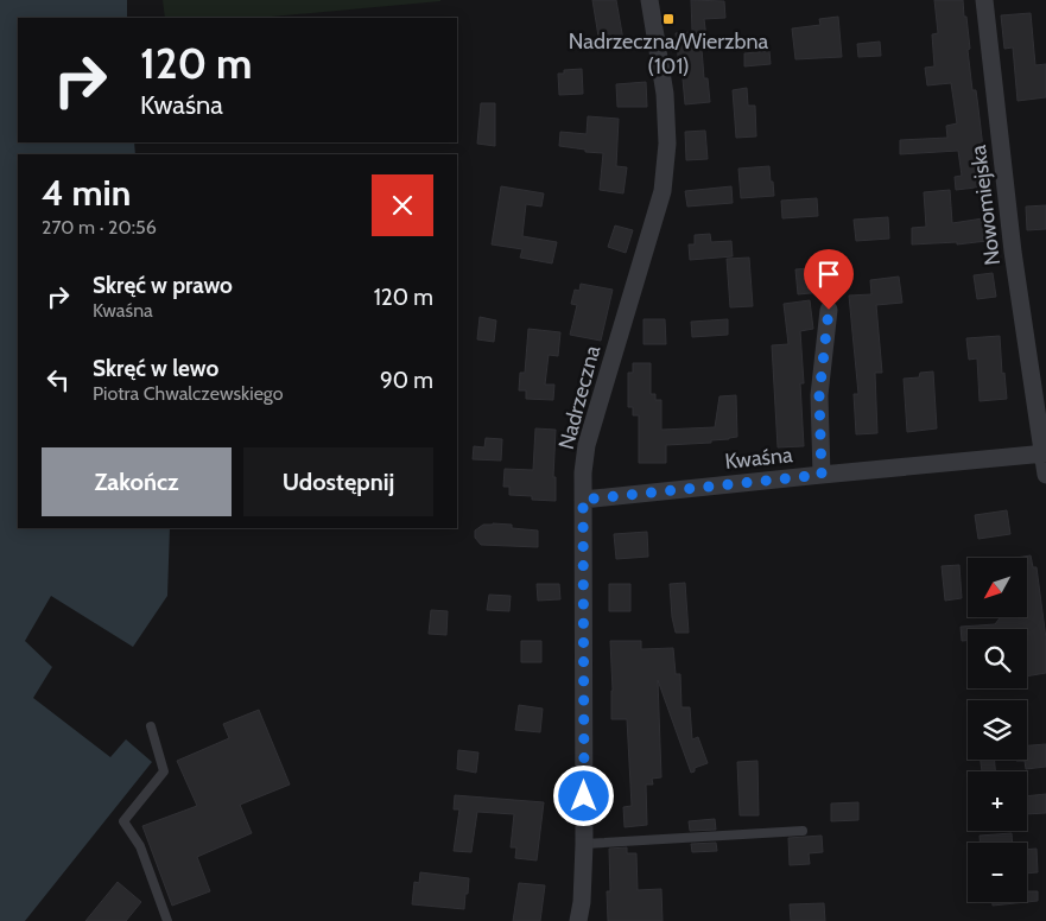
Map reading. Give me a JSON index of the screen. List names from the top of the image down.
{
  "streets": {
    "street": ["Nowomiejska", "Nadrzeczna", "Kwaśna"]
  },
  "crossings": [
    ["Nowomiejska", "Kwaśna"],
    ["Nadrzeczna", "Kwaśna"]
  ],
  "places": {
    "transit": ["Nadrzeczna/Wierzbna (101)"]
  },
  "north": "bottom left",
  "page": {
    "turn": ["120 m", "Kwaśna"],
    "heading": ["4 min", "270 m · 20:56"],
    "list": [
      {
        "name": "Skręć w prawo",
        "note": "Kwaśna",
        "value": "120 m"
      },
      {
        "name": "Skręć w lewo",
        "note": "Piotra Chwalczewskiego",
        "value": "90 m"
      }
    ],
    "buttons": ["Zakończ", "Udostępnij"],
    "map_buttons": ["+", "−"]
  }
}
